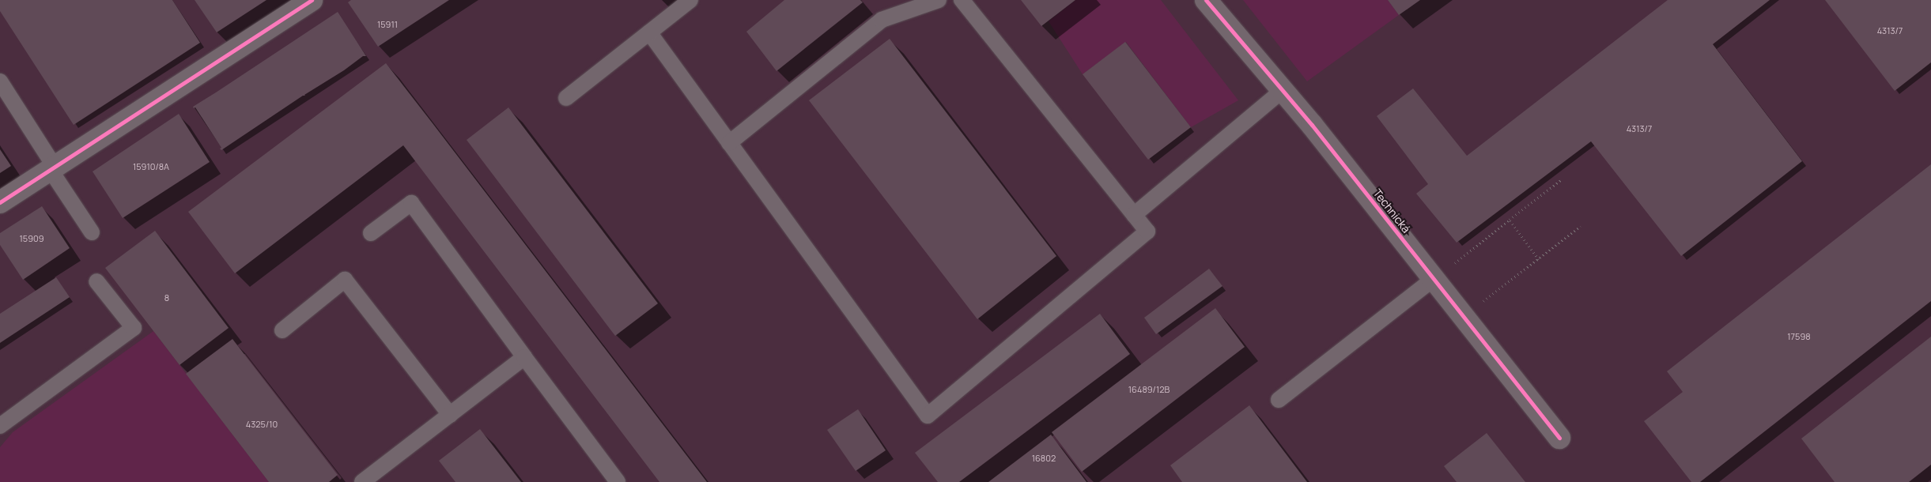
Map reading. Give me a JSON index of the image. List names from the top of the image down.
{
  "streets": {
    "street": ["Technická"]
  },
  "house_numbers": [
    "15911",
    "4313/7",
    "4313/7",
    "15910/8A",
    "15909",
    "8",
    "17598",
    "16489/12B",
    "4325/10",
    "16802"
  ]
}
